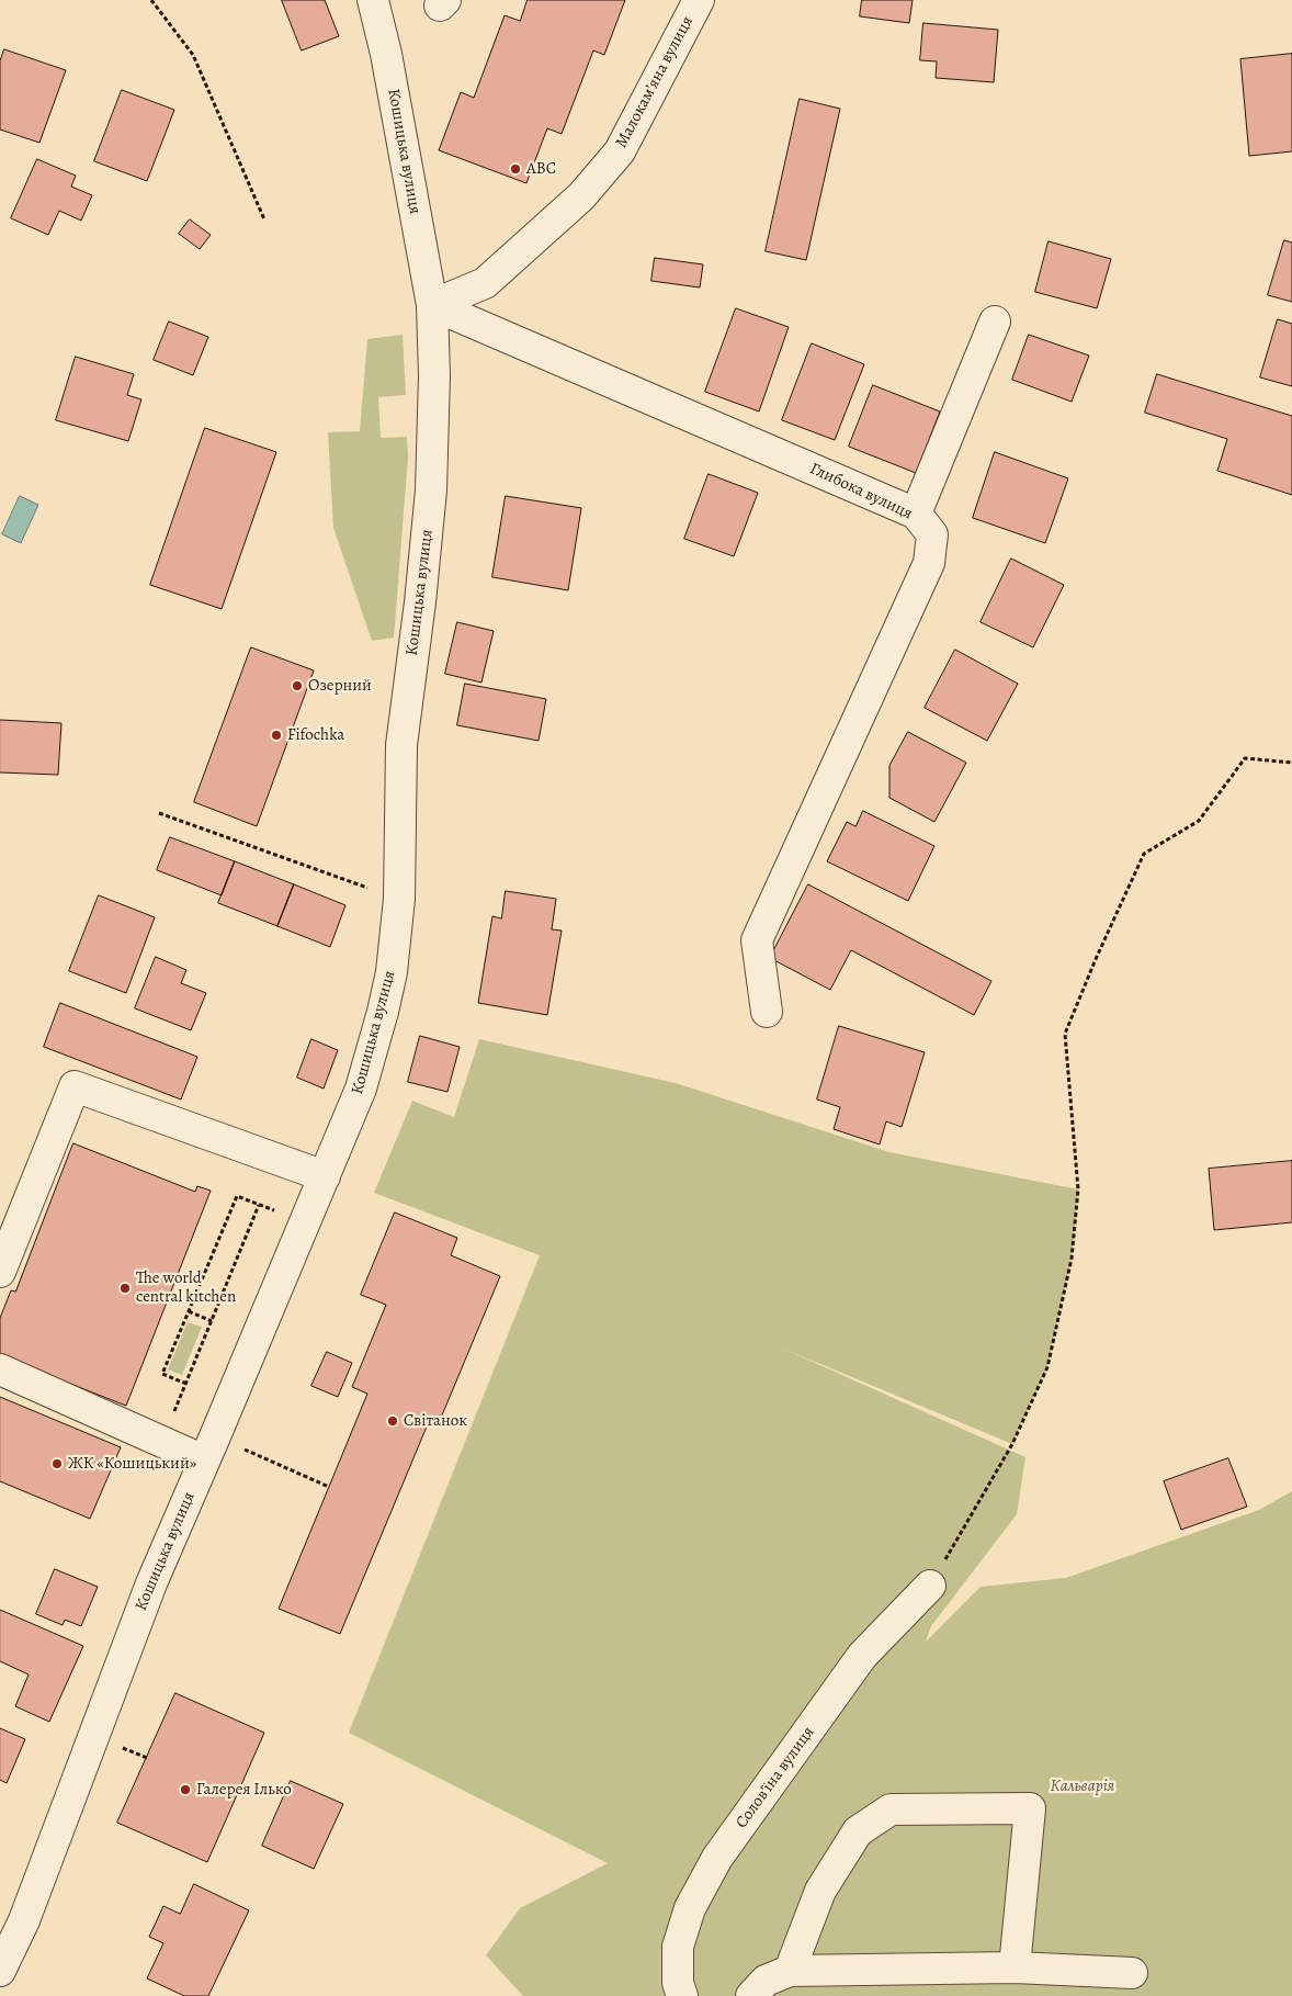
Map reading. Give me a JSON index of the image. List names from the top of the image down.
{
  "streets": {
    "street": [
      "Малокамʼяна вулиця",
      "Кошицька вулиця",
      "Глибока вулиця",
      "Соловʼїна вулиця"
    ]
  },
  "crossings": [
    ["Малокамʼяна вулиця", "Кошицька вулиця"],
    ["Малокамʼяна вулиця", "Глибока вулиця"],
    ["Кошицька вулиця", "Глибока вулиця"]
  ],
  "parks": ["Кальварія"],
  "places": [
    "ABC",
    "Озерний",
    "Fifochka",
    "The world central kitchen",
    "Світанок",
    "ЖК «Кошицький»",
    "Галерея Ілько"
  ]
}
